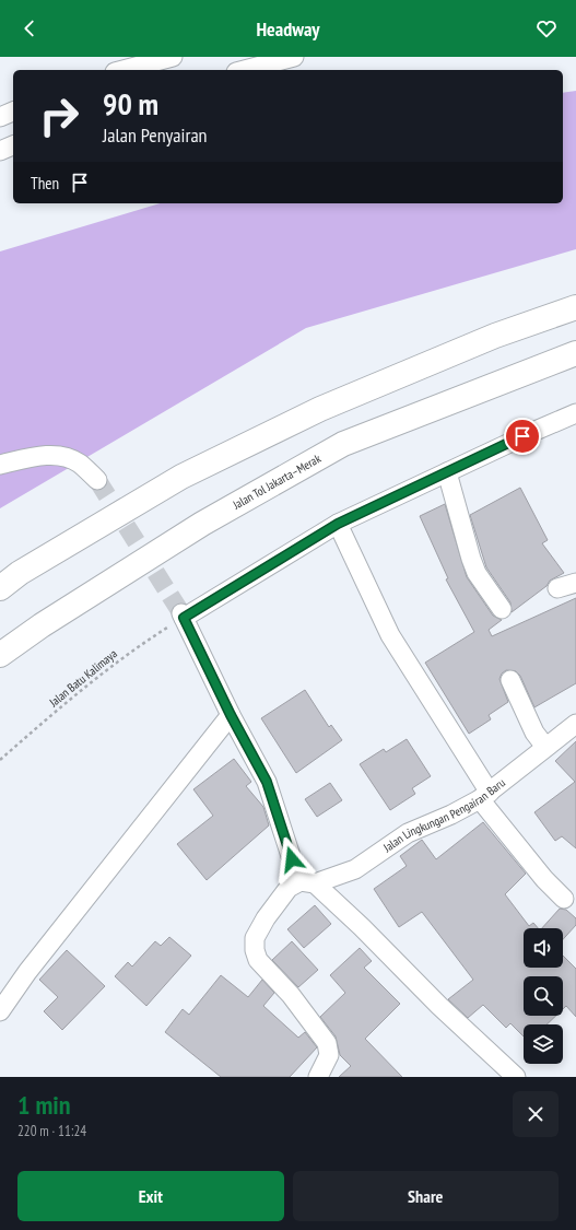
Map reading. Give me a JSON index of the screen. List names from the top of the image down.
{
  "streets": {
    "highway": ["Jalan Tol Jakarta–Merak"],
    "street": ["Jalan Lingkungan Pengairan Baru"],
    "path": ["Jalan Batu Kalimaya"]
  },
  "page": {
    "header": "Headway",
    "turn": ["90 m", "Jalan Penyairan"],
    "then": "Then",
    "heading": ["1 min", "220 m · 11:24"],
    "buttons": ["Exit", "Share"]
  }
}
